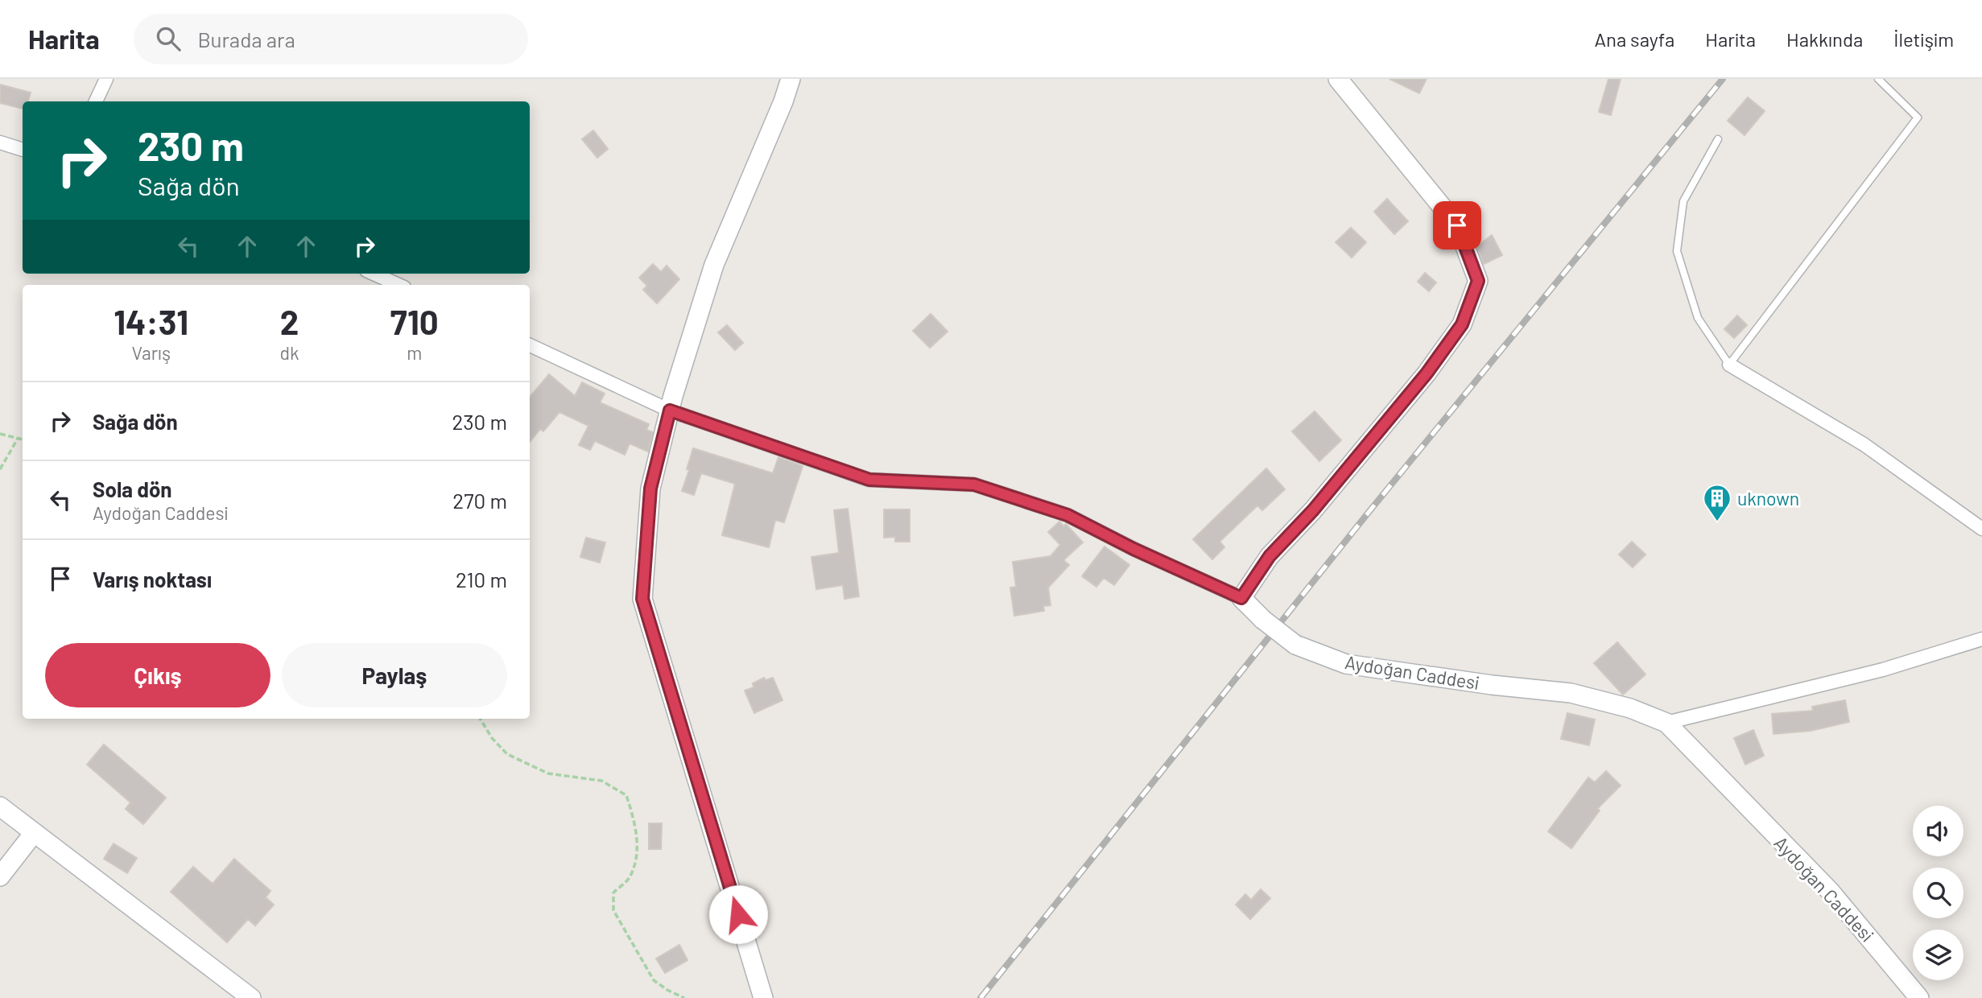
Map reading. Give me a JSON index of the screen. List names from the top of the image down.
{
  "streets": {
    "street": ["Aydoğan Caddesi"]
  },
  "places": {
    "building": ["uknown"]
  },
  "page": {
    "header": "Harita",
    "search": "Burada ara",
    "nav": [
      "Ana sayfa",
      "Harita",
      "Hakkında",
      "İletişim"
    ],
    "turn": ["230 m", "Sağa dön"],
    "eta": [
      "14:31",
      "Varış",
      "2",
      "dk",
      "710",
      "m"
    ],
    "list": [
      {
        "name": "Sağa dön",
        "value": "230 m"
      },
      {
        "name": "Sola dön",
        "note": "Aydoğan Caddesi",
        "value": "270 m"
      },
      {
        "name": "Varış noktası",
        "value": "210 m"
      }
    ],
    "buttons": ["Çıkış", "Paylaş"]
  }
}
